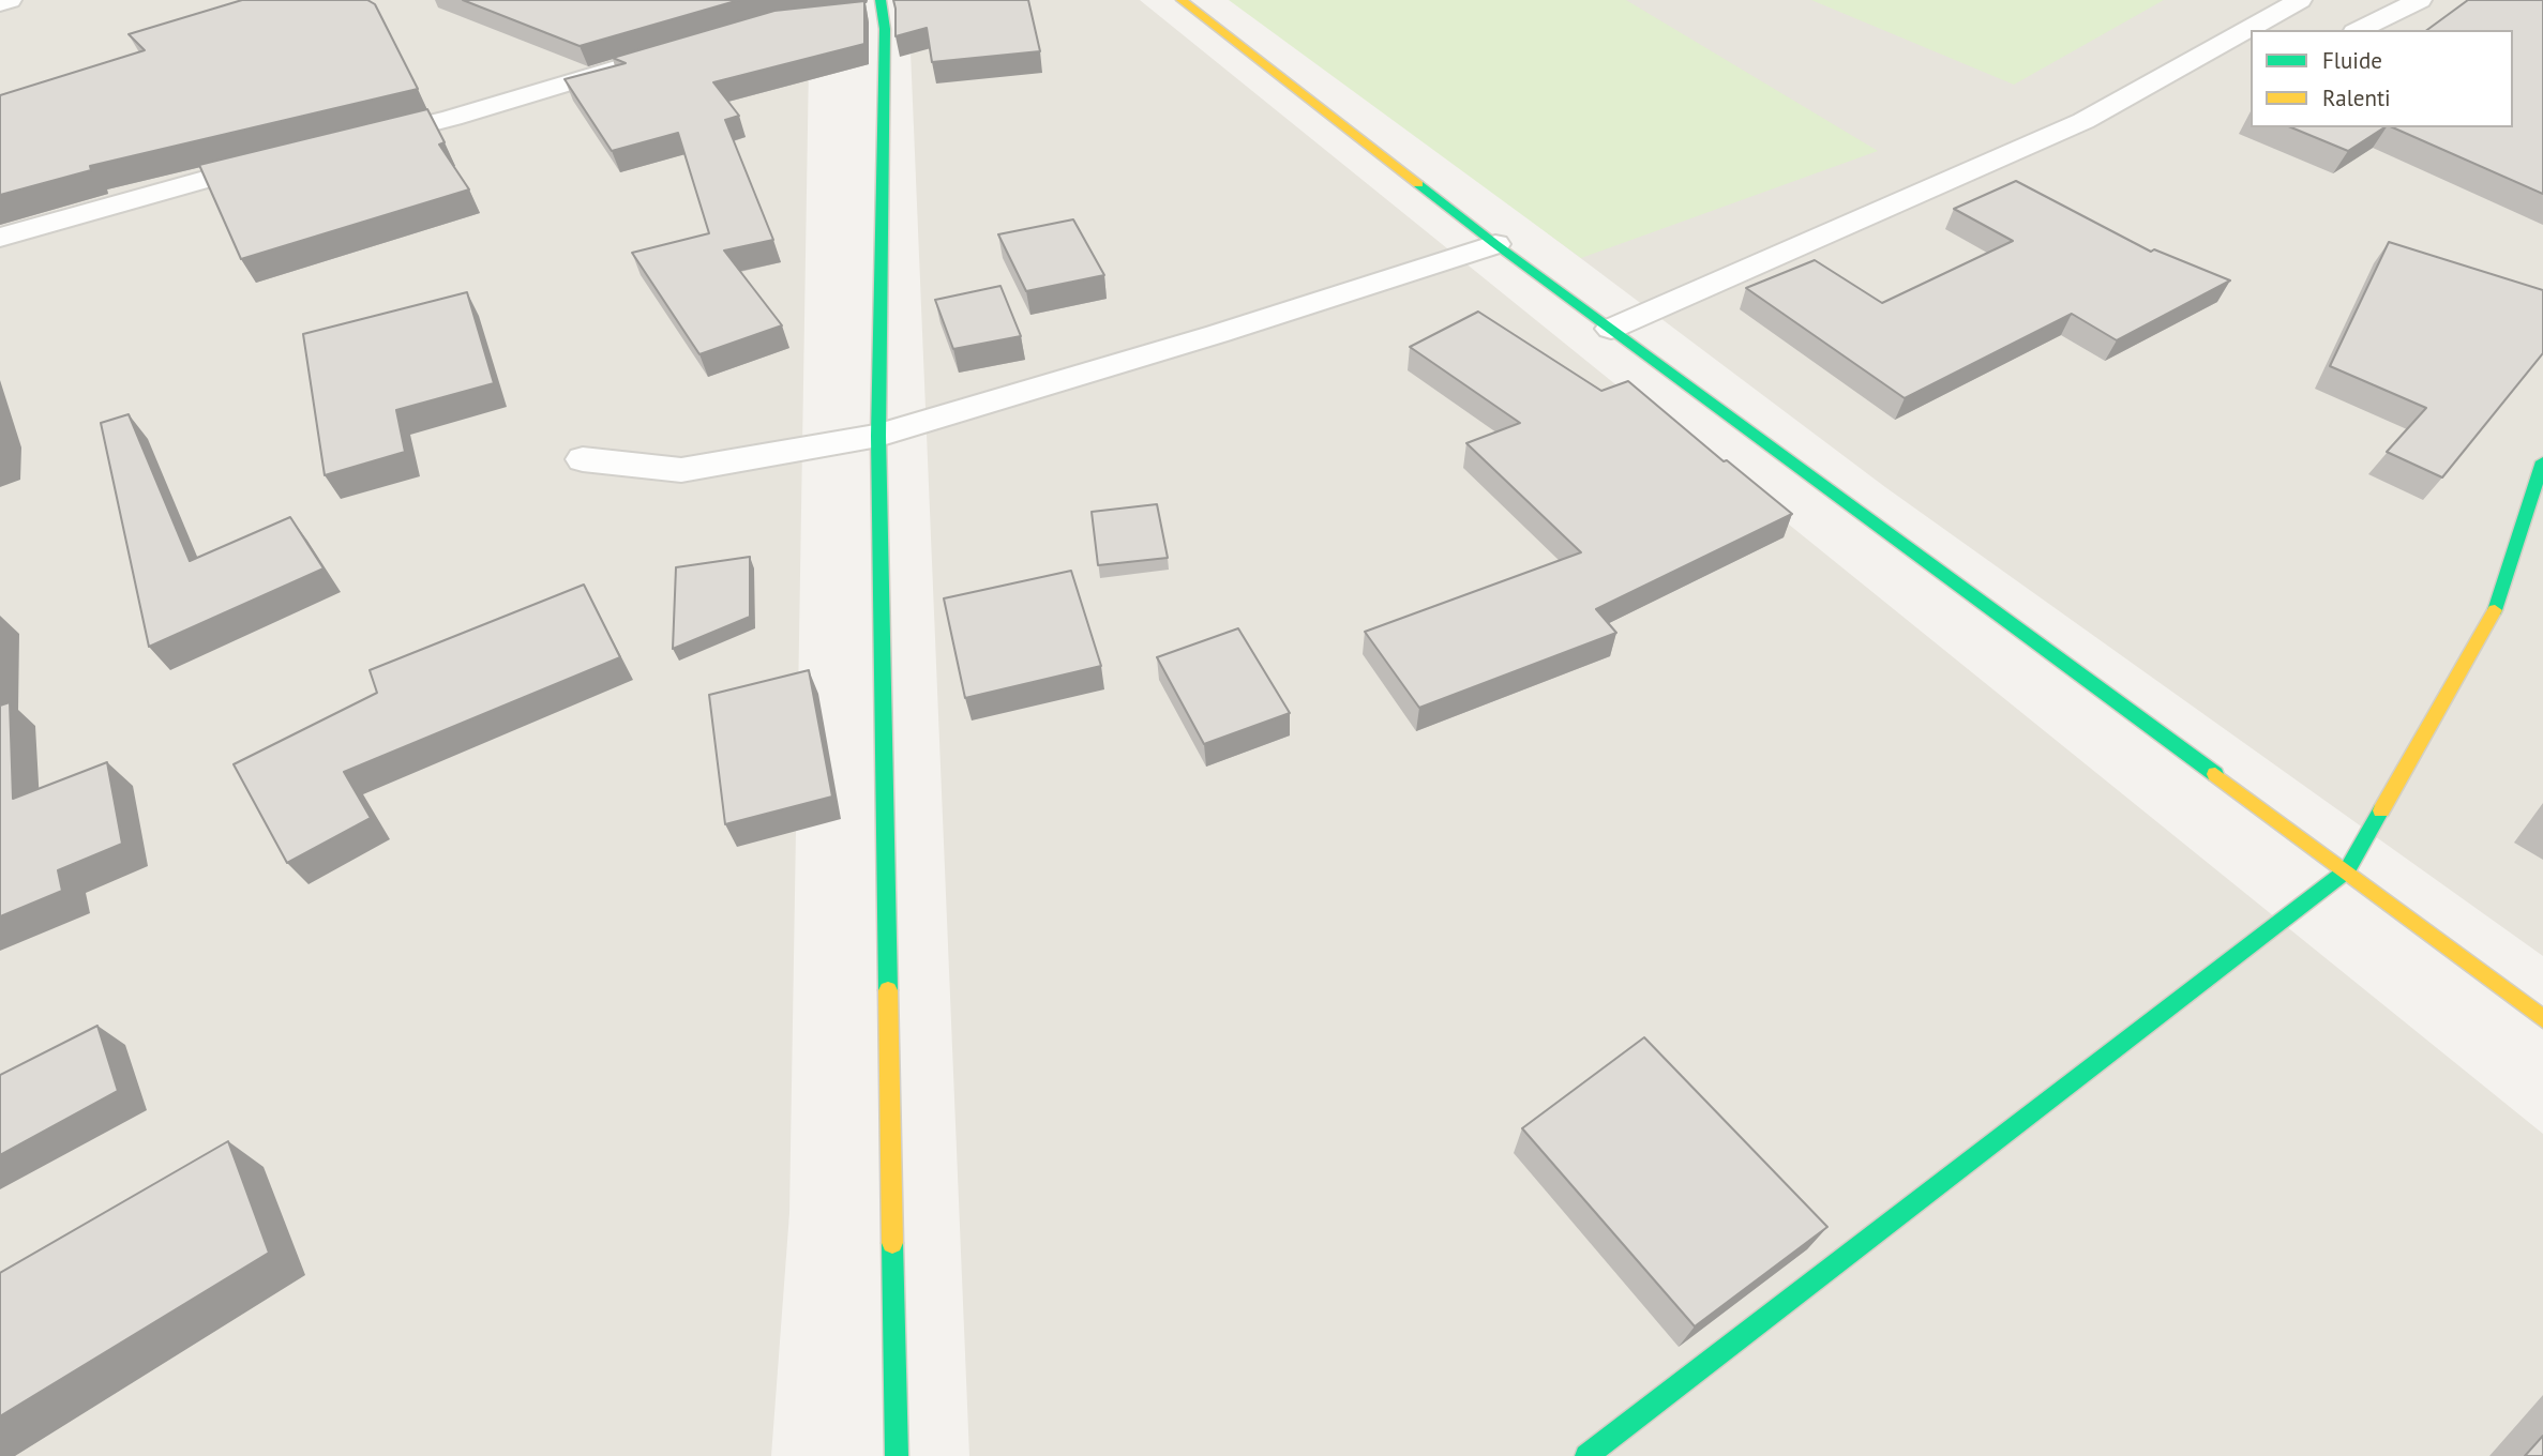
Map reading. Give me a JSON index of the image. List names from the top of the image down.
{
  "legend": ["Fluide", "Ralenti"]
}
